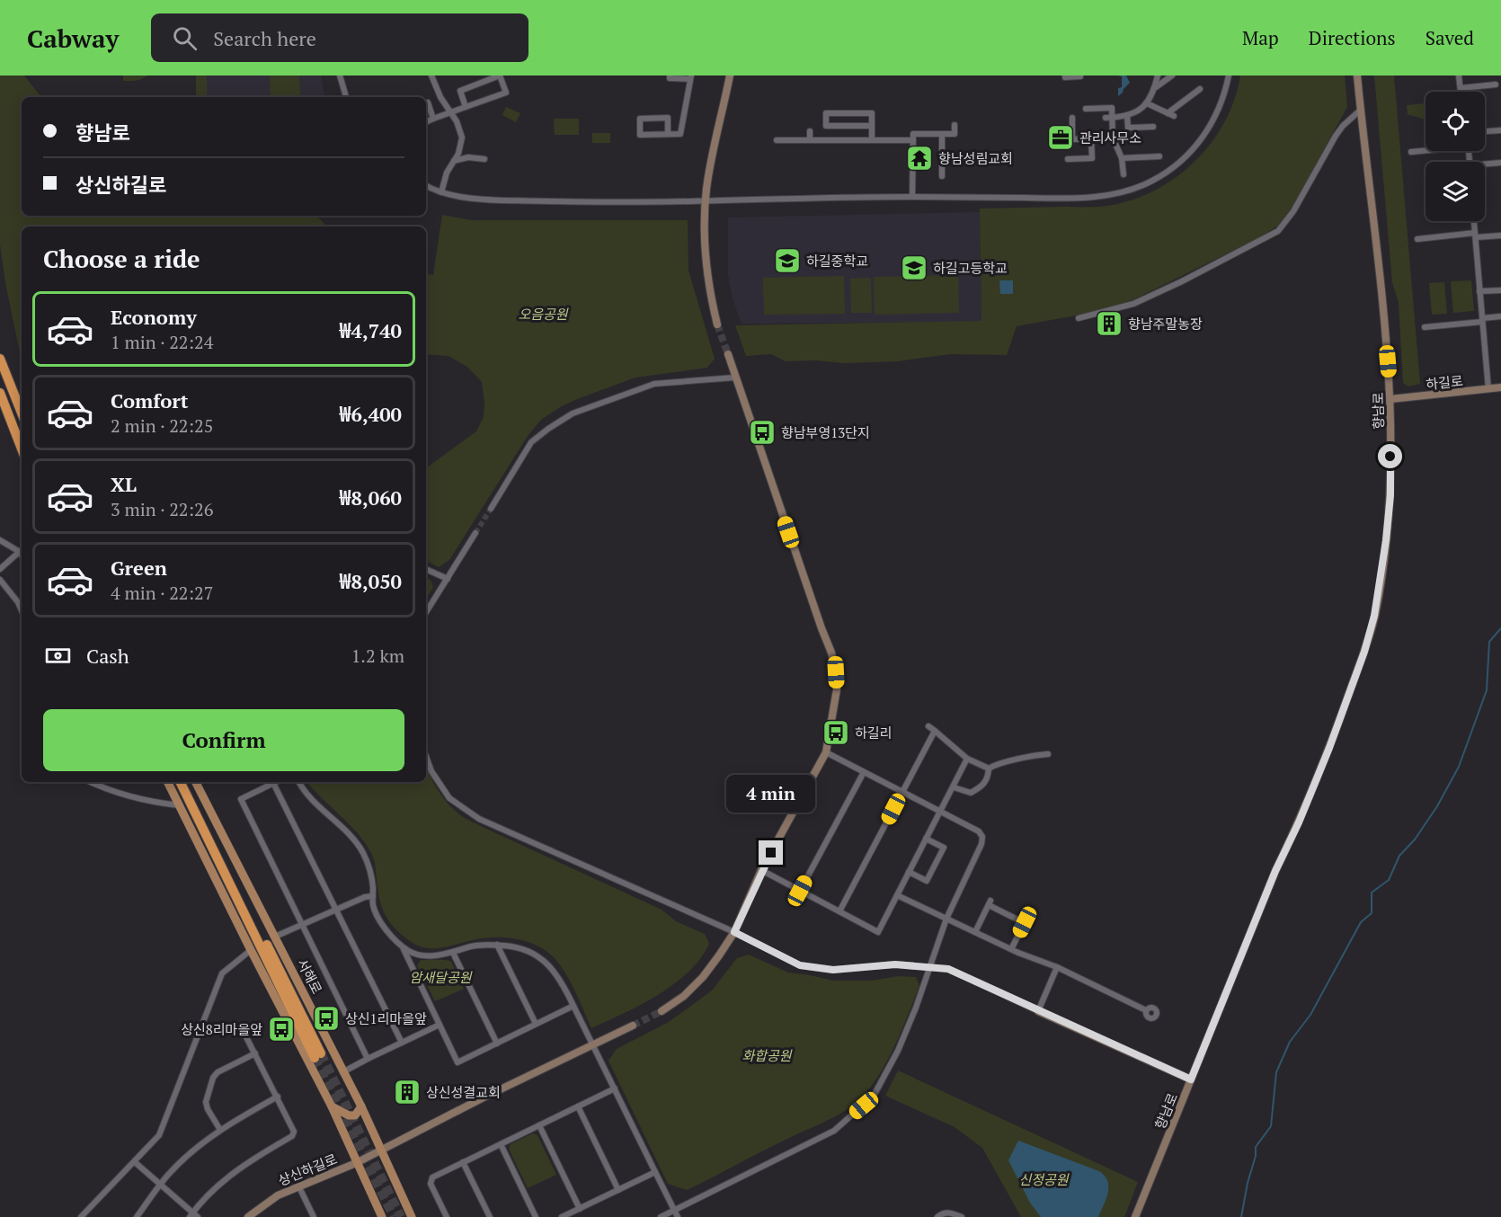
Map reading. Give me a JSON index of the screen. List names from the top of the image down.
{
  "streets": {
    "highway": ["서해로"],
    "street": ["하길로", "향남로", "상신하길로"]
  },
  "crossings": [
    ["하길로", "향남로"],
    ["서해로", "상신하길로"]
  ],
  "parks": [
    "오음공원",
    "암새달공원",
    "화합공원",
    "신정공원"
  ],
  "places": {
    "office": ["관리사무소"],
    "temple": ["향남성림교회"],
    "school or university": ["하길중학교", "하길고등학교"],
    "building": ["향남주말농장", "상신성결교회"],
    "bus stop": [
      "향남부영13단지",
      "하길리",
      "상신1리마을앞",
      "상신8리마을앞"
    ]
  },
  "page": {
    "header": "Cabway",
    "search": "Search here",
    "nav": ["Map", "Directions", "Saved"],
    "banner": ["향남로", "상신하길로"],
    "heading": "Choose a ride",
    "list": [
      {
        "name": "Economy",
        "note": "1 min · 22:24",
        "value": "₩4,740"
      },
      {
        "name": "Comfort",
        "note": "2 min · 22:25",
        "value": "₩6,400"
      },
      {
        "name": "XL",
        "note": "3 min · 22:26",
        "value": "₩8,060"
      },
      {
        "name": "Green",
        "note": "4 min · 22:27",
        "value": "₩8,050"
      }
    ],
    "pay": ["Cash", "1.2 km"],
    "buttons": "Confirm",
    "bubble": "4 min"
  }
}
